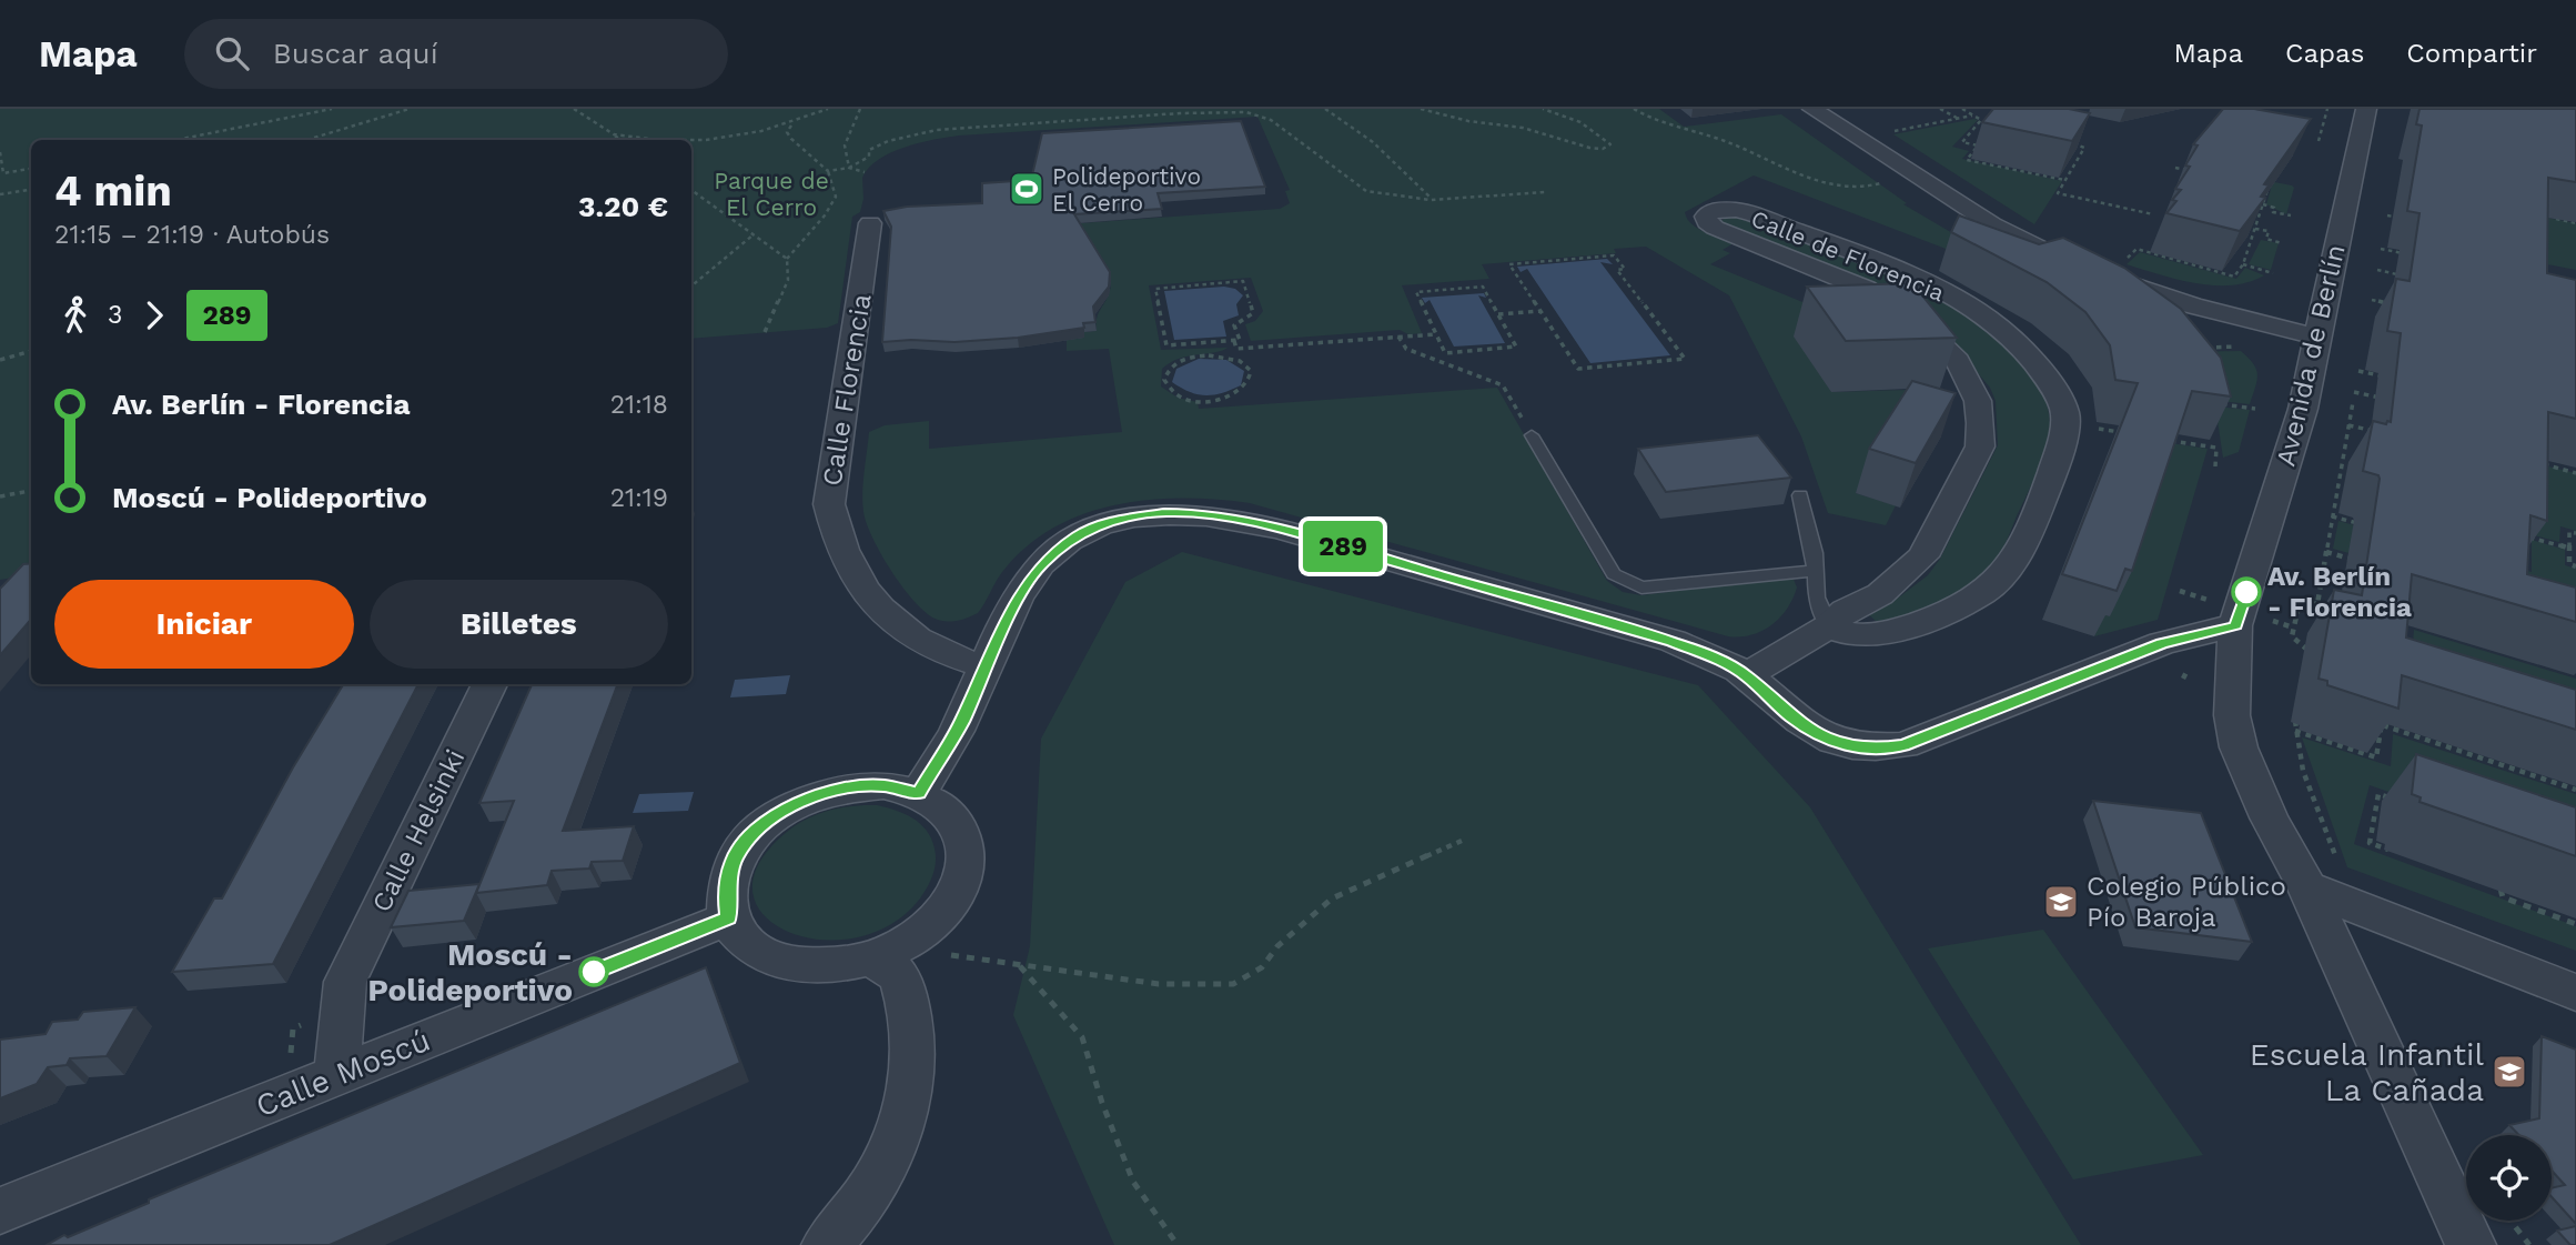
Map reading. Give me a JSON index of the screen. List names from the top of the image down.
{
  "streets": {
    "street": [
      "Calle de Florencia",
      "Avenida de Berlín",
      "Calle Florencia",
      "Calle Helsinki",
      "Calle Moscú"
    ]
  },
  "crossings": [
    ["Calle Helsinki", "Calle Moscú"]
  ],
  "parks": ["Parque de El Cerro"],
  "places": {
    "sports": ["Polideportivo El Cerro"],
    "other": ["Av. Berlín - Florencia", "Moscú - Polideportivo"],
    "school or university": ["Colegio Público Pío Baroja", "Escuela Infantil La Cañada"]
  },
  "lines": ["bus line 289"],
  "page": {
    "header": "Mapa",
    "search": "Buscar aquí",
    "nav": ["Mapa", "Capas", "Compartir"],
    "on_map": "289",
    "heading": ["4 min", "21:15 – 21:19 · Autobús", "3.20 €"],
    "legs": ["3", "289"],
    "list": [
      {
        "name": "Av. Berlín - Florencia",
        "value": "21:18"
      },
      {
        "name": "Moscú - Polideportivo",
        "value": "21:19"
      }
    ],
    "buttons": ["Iniciar", "Billetes"]
  }
}
